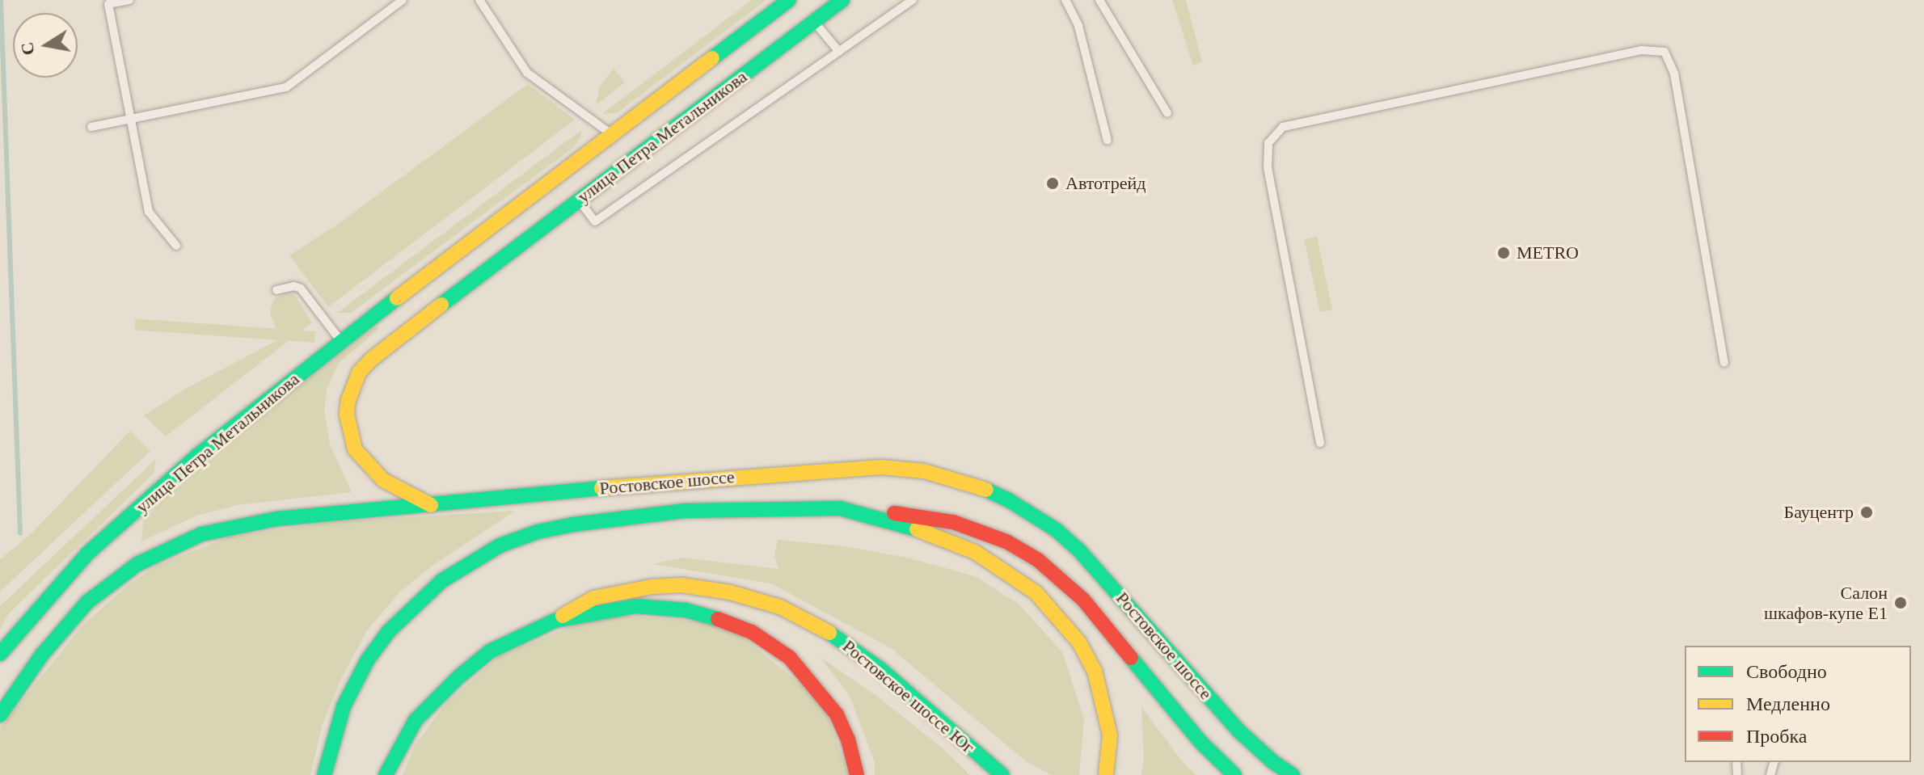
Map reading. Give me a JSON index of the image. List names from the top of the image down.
{
  "streets": {
    "main road": ["улица Петра Метальникова", "Ростовское шоссе", "Ростовское шоссе Юг"]
  },
  "crossings": [
    ["улица Петра Метальникова", "Ростовское шоссе"]
  ],
  "places": [
    "Автотрейд",
    "METRO",
    "Бауцентр",
    "Салон шкафов-купе Е1"
  ],
  "legend": ["Свободно", "Медленно", "Пробка"],
  "north": "left"
}
